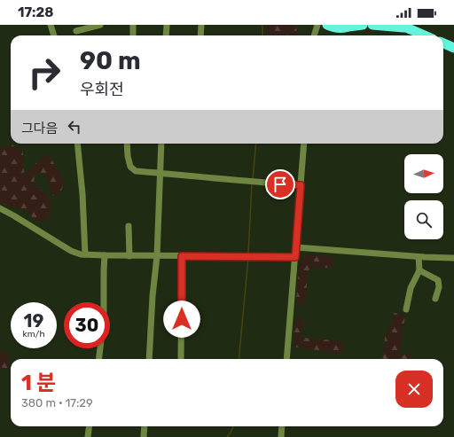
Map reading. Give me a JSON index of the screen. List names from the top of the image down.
{
  "north": "right",
  "page": {
    "status": "17:28",
    "turn": ["90 m", "우회전"],
    "then": "그다음",
    "speed": "19 km/h",
    "limit": "30",
    "heading": ["1 분", "380 m · 17:29"]
  }
}
